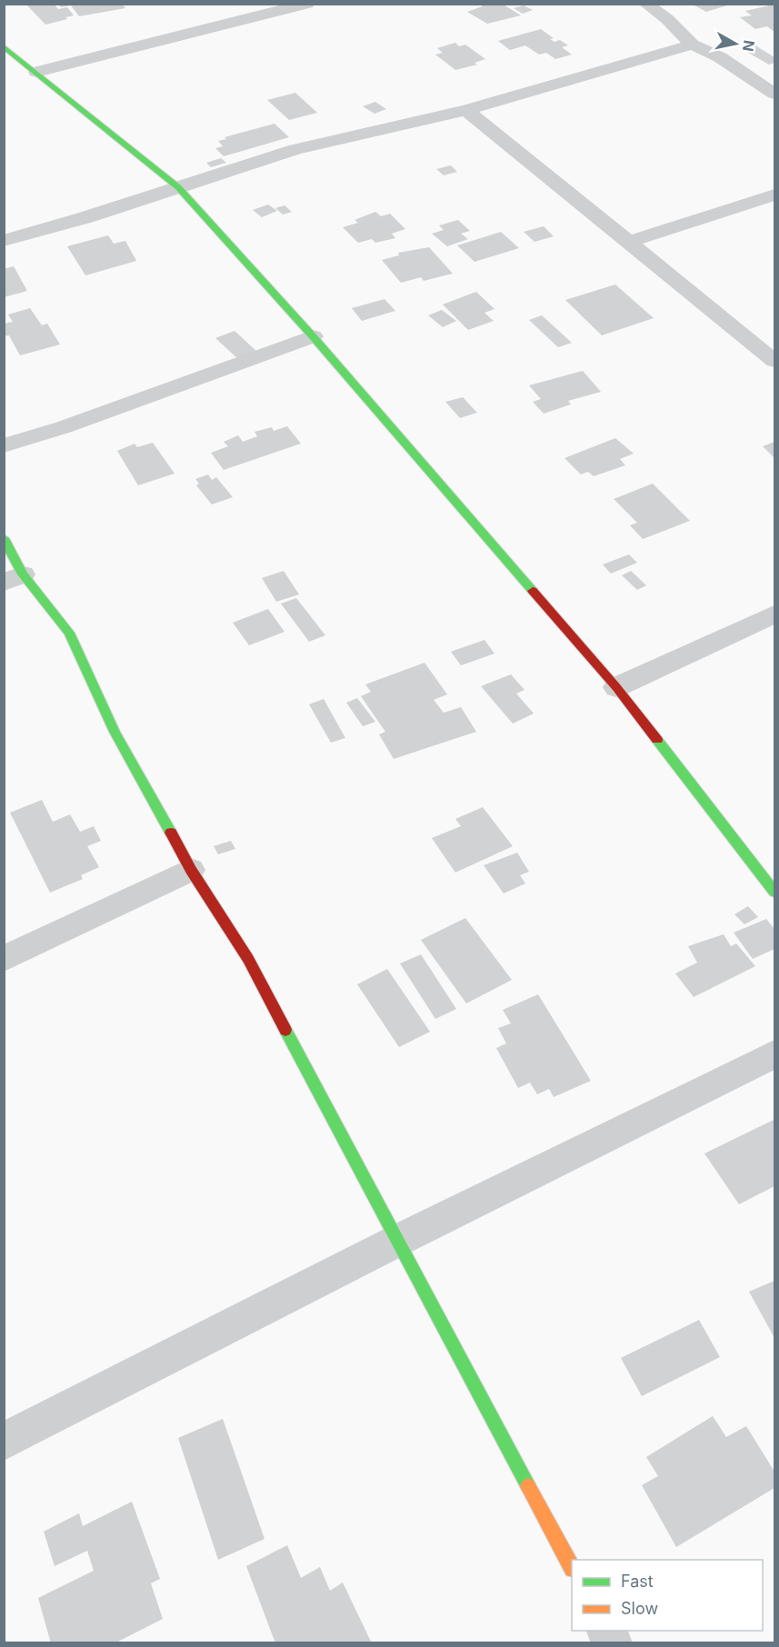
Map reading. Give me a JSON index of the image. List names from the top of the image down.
{
  "legend": ["Fast", "Slow"],
  "north": "right"
}
